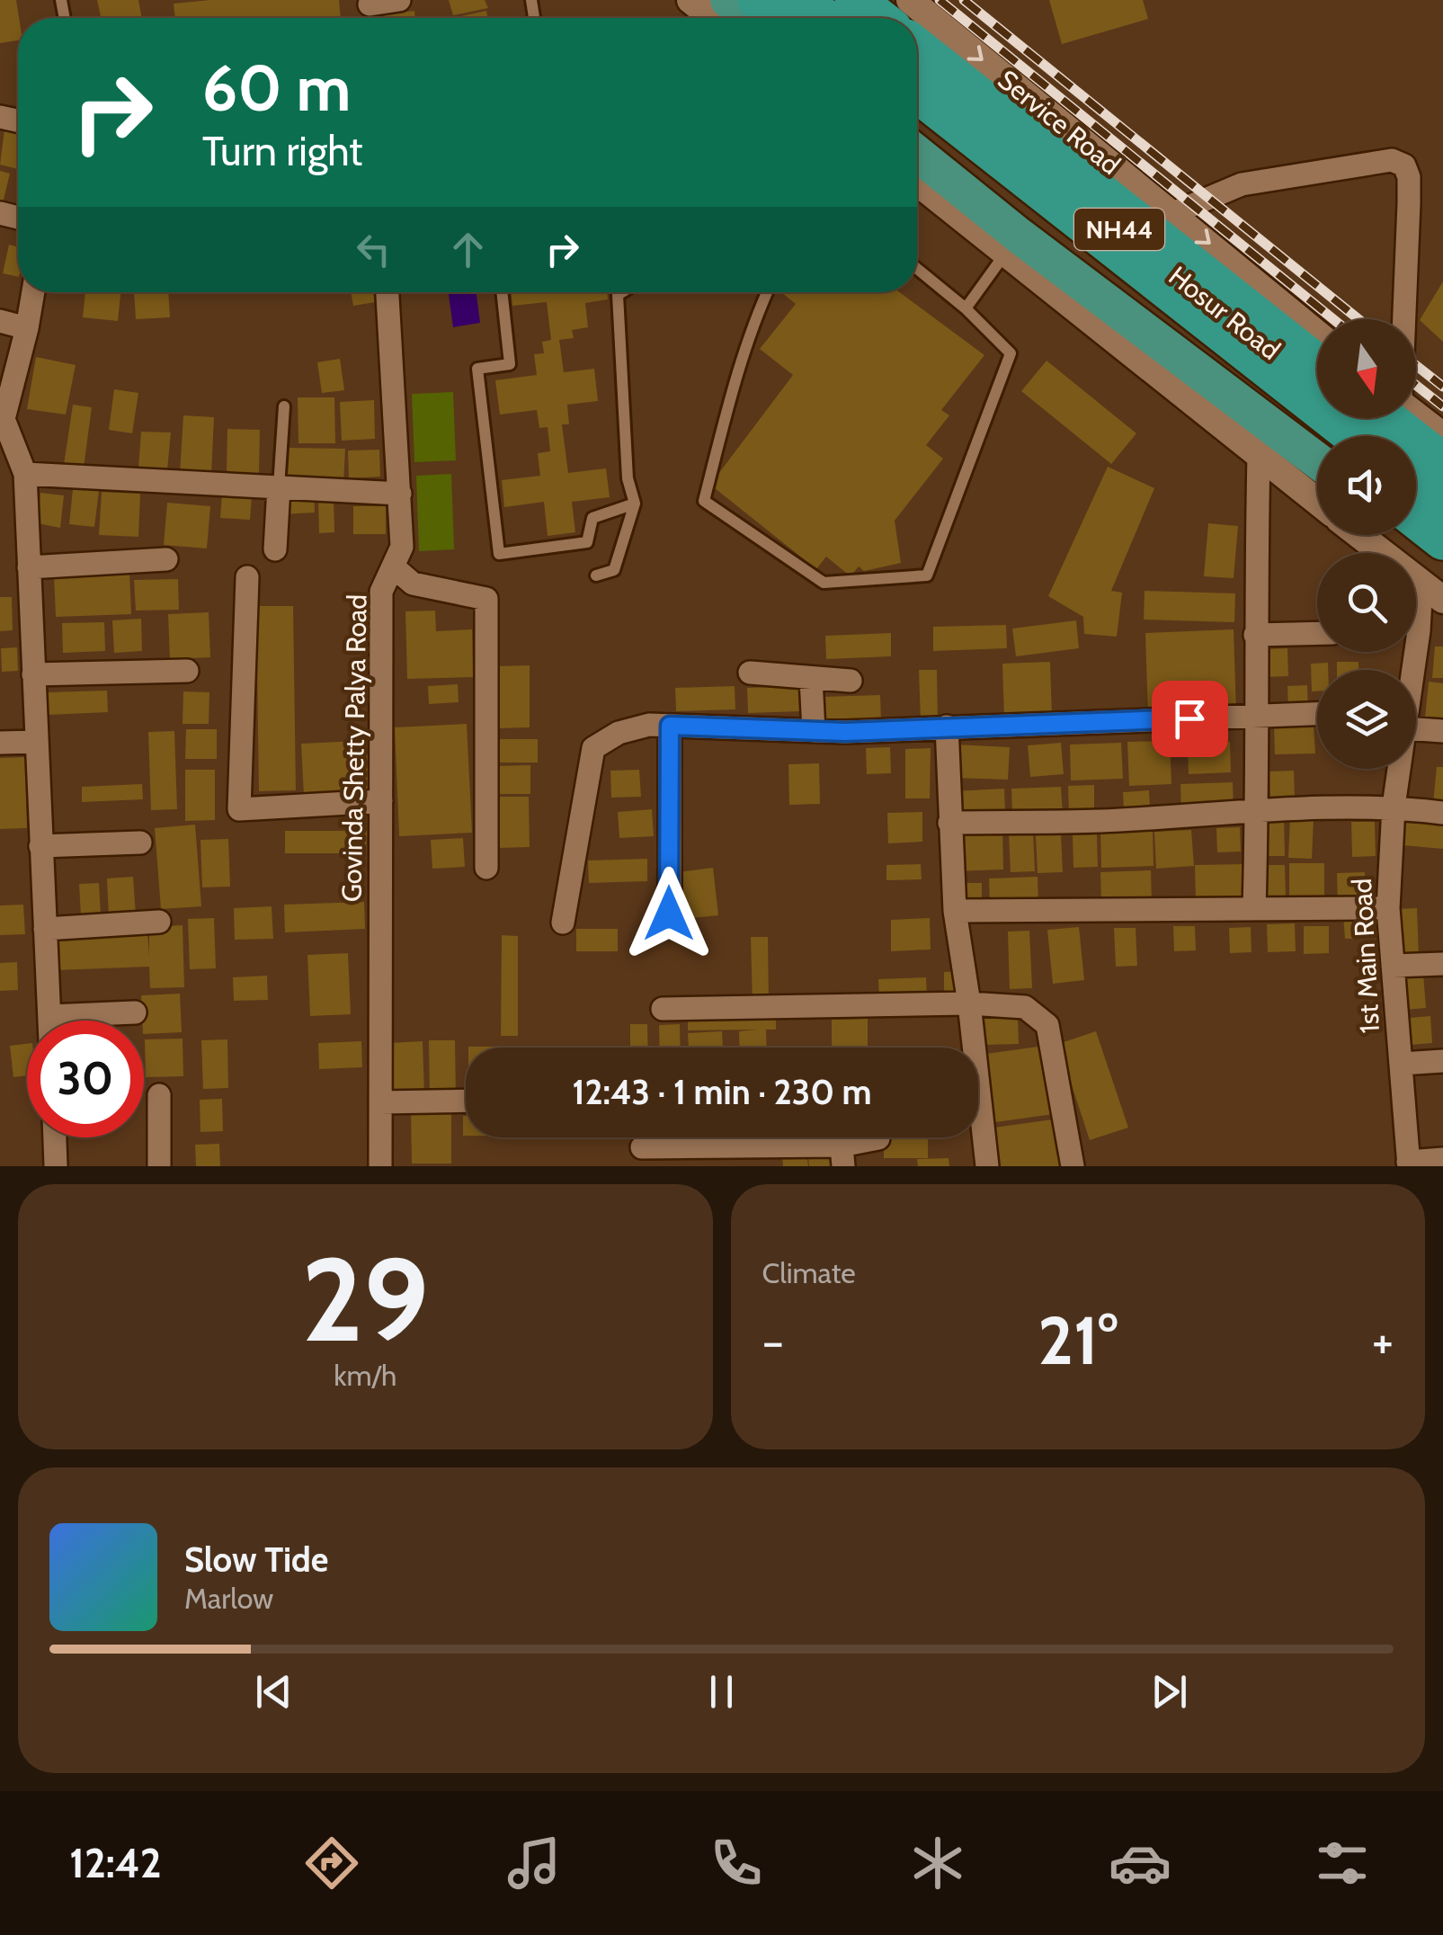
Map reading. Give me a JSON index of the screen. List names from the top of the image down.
{
  "streets": {
    "highway": ["NH44", "Hosur Road"],
    "street": ["Service Road", "Govinda Shetty Palya Road", "1st Main Road"]
  },
  "north": "bottom",
  "page": {
    "turn": ["60 m", "Turn right"],
    "limit": "30",
    "trip": "12:43 · 1 min · 230 m",
    "tile": [
      ["29", "km/h"],
      "Climate"
    ],
    "heat": ["−", "21°", "+"],
    "song": ["Slow Tide", "Marlow"],
    "tabs": "12:42"
  }
}
